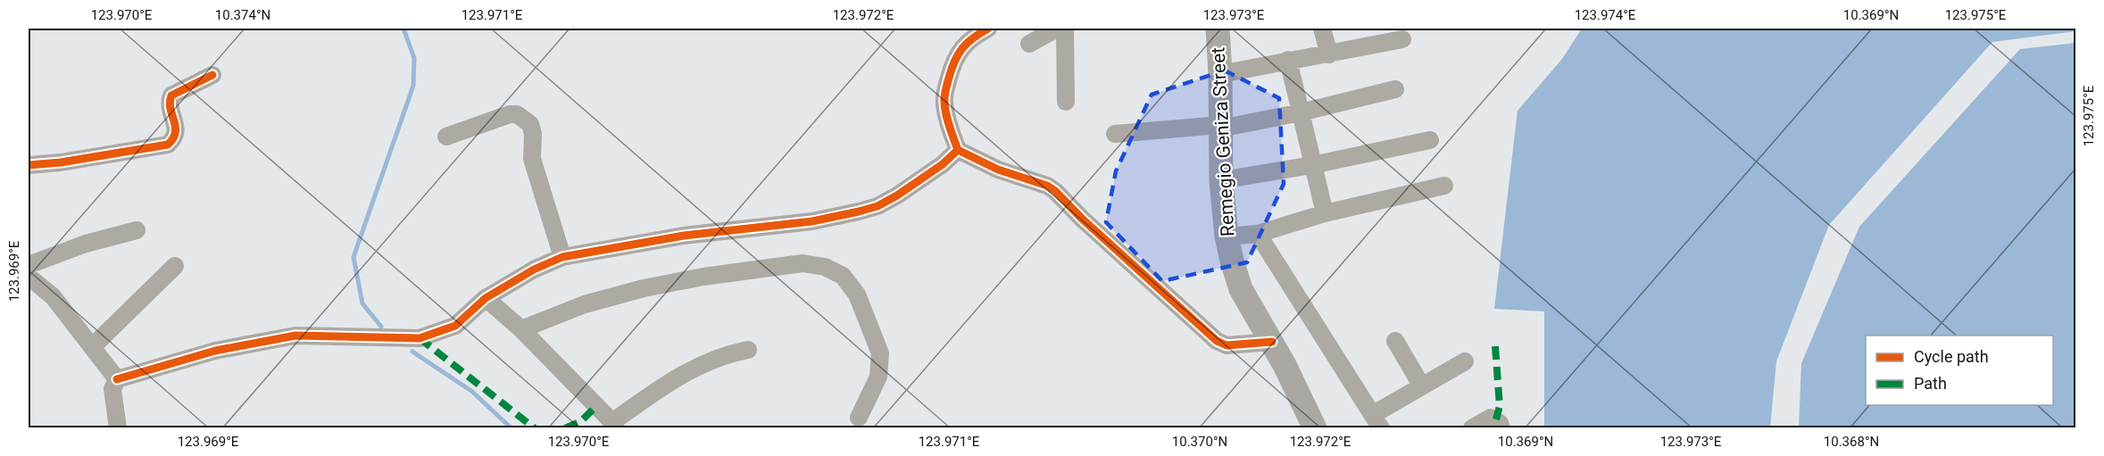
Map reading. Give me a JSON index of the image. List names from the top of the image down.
{
  "streets": {
    "street": ["Remegio Geniza Street"]
  },
  "legend": ["Cycle path", "Path"],
  "coordinates": [
    "123.970°E",
    "10.374°N",
    "123.971°E",
    "123.972°E",
    "123.973°E",
    "123.974°E",
    "10.369°N",
    "123.975°E",
    "123.969°E",
    "10.370°N",
    "10.368°N"
  ]
}
